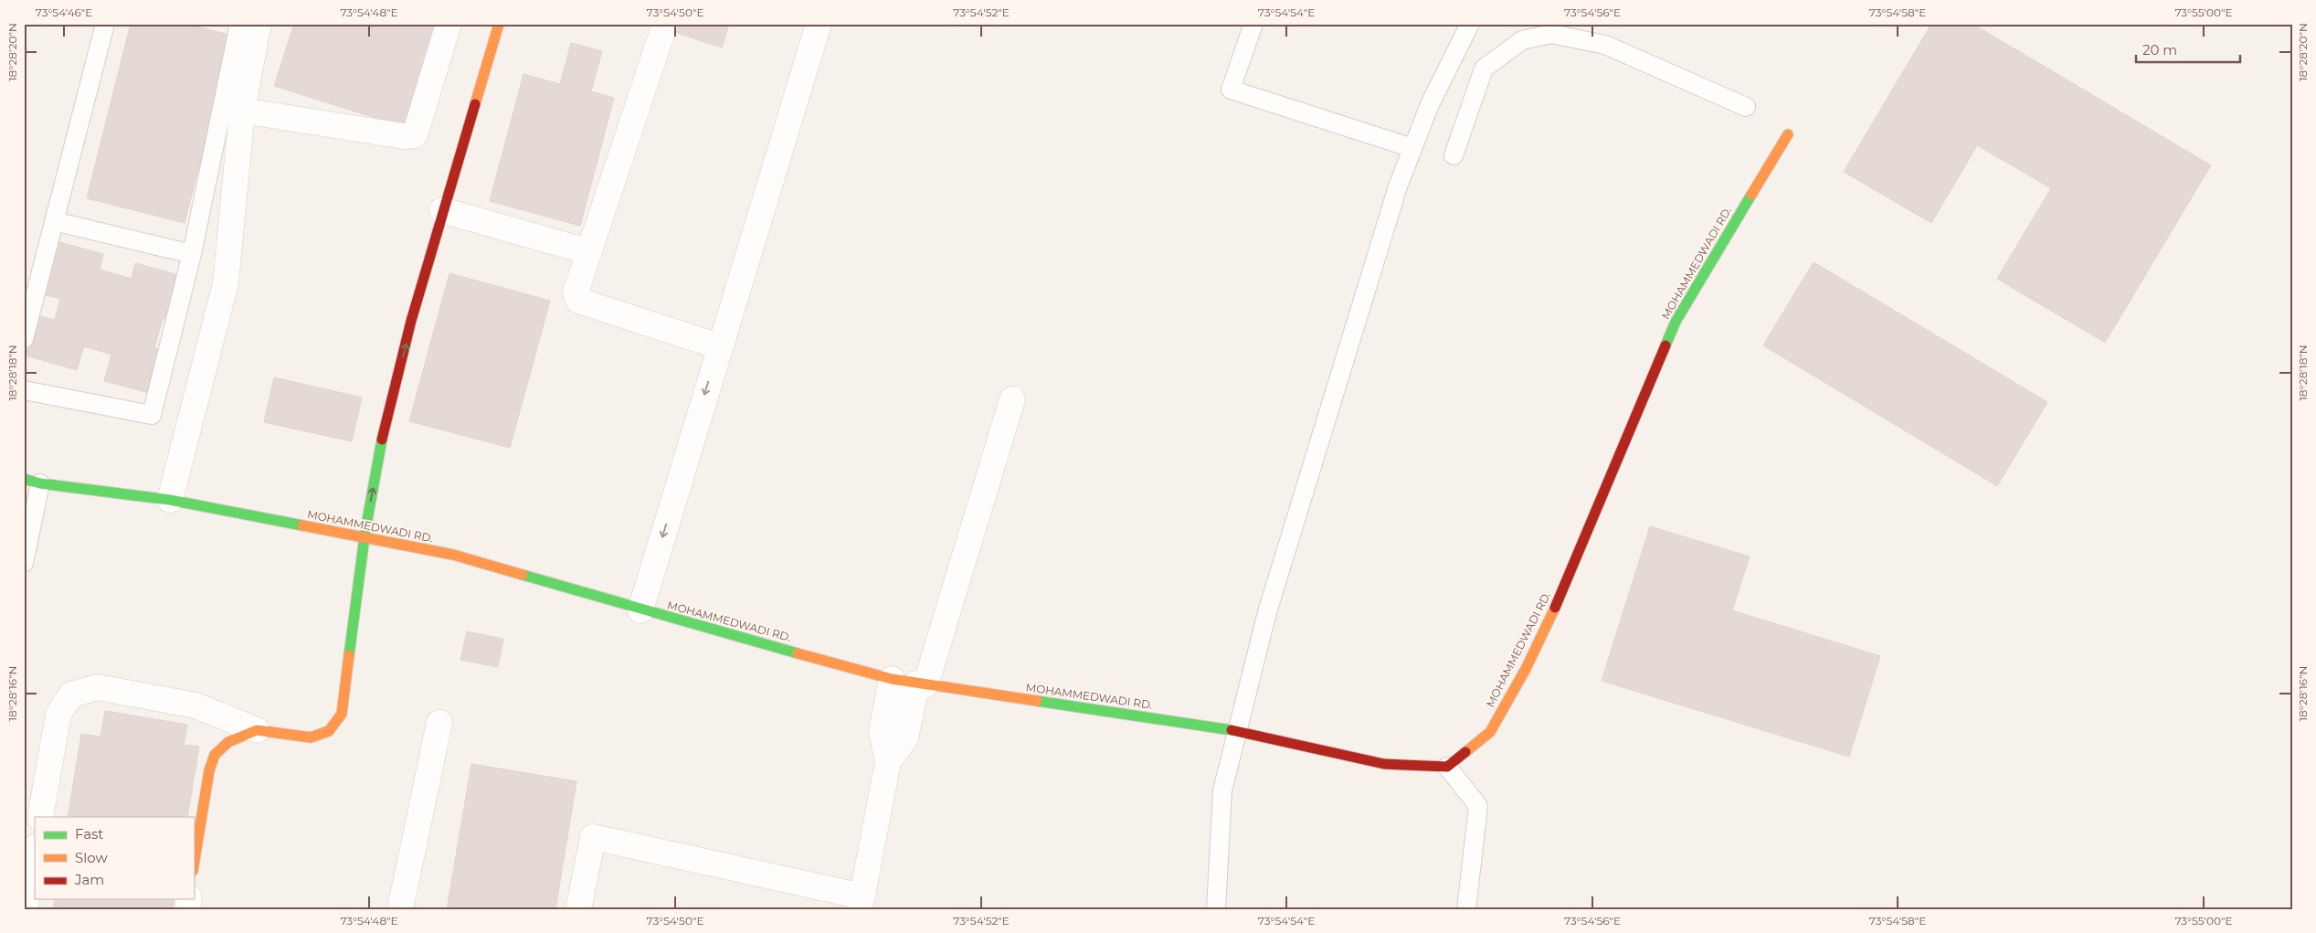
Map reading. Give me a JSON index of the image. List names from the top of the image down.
{
  "streets": {
    "street": ["MOHAMMEDWADI RD."]
  },
  "legend": ["Fast", "Slow", "Jam"],
  "scale_bar": "20 m",
  "coordinates": [
    "73°54'46\"E",
    "73°54'48\"E",
    "73°54'50\"E",
    "73°54'52\"E",
    "73°54'54\"E",
    "73°54'56\"E",
    "73°54'58\"E",
    "73°55'00\"E",
    "18°28'20\"N",
    "18°28'18\"N",
    "18°28'16\"N"
  ]
}
